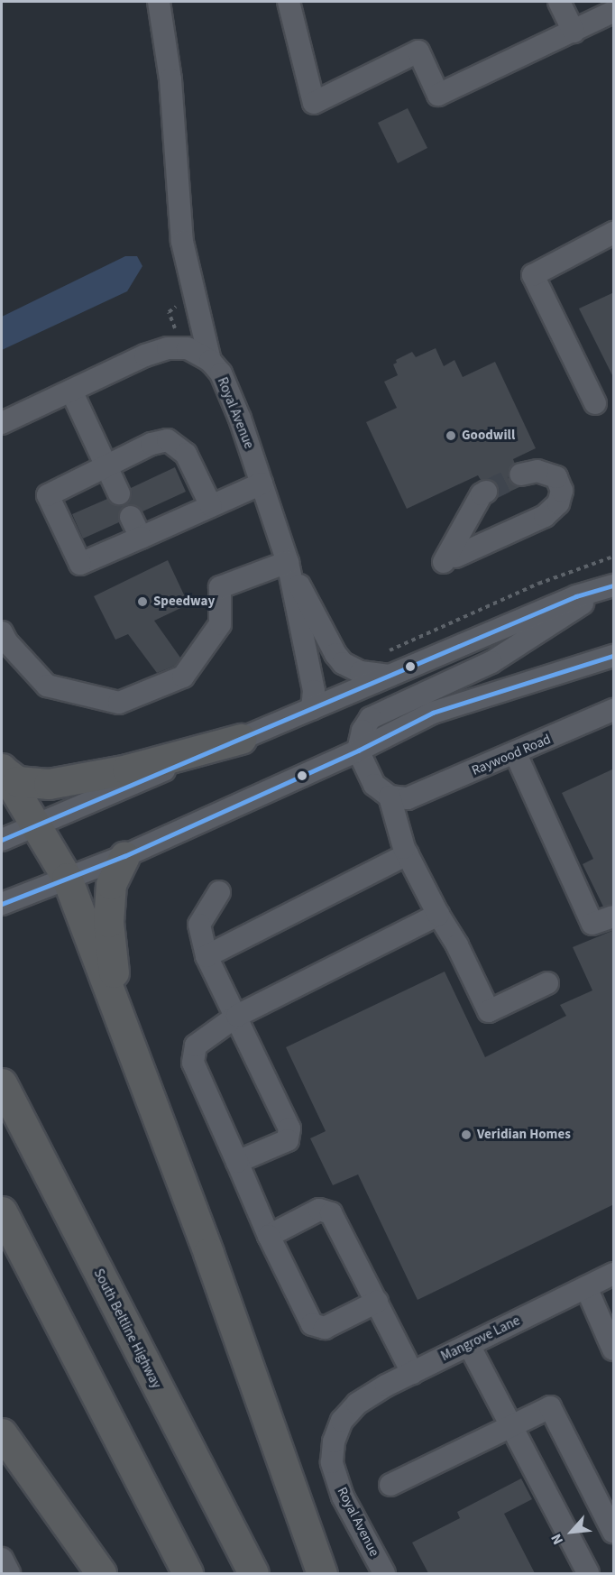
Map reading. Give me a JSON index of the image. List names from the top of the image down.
{
  "streets": {
    "highway": ["South Beltline Highway"],
    "street": ["Royal Avenue", "Raywood Road", "Mangrove Lane"]
  },
  "crossings": [
    ["Royal Avenue", "Mangrove Lane"]
  ],
  "places": ["Goodwill", "Speedway", "Veridian Homes"],
  "north": "bottom left"
}
